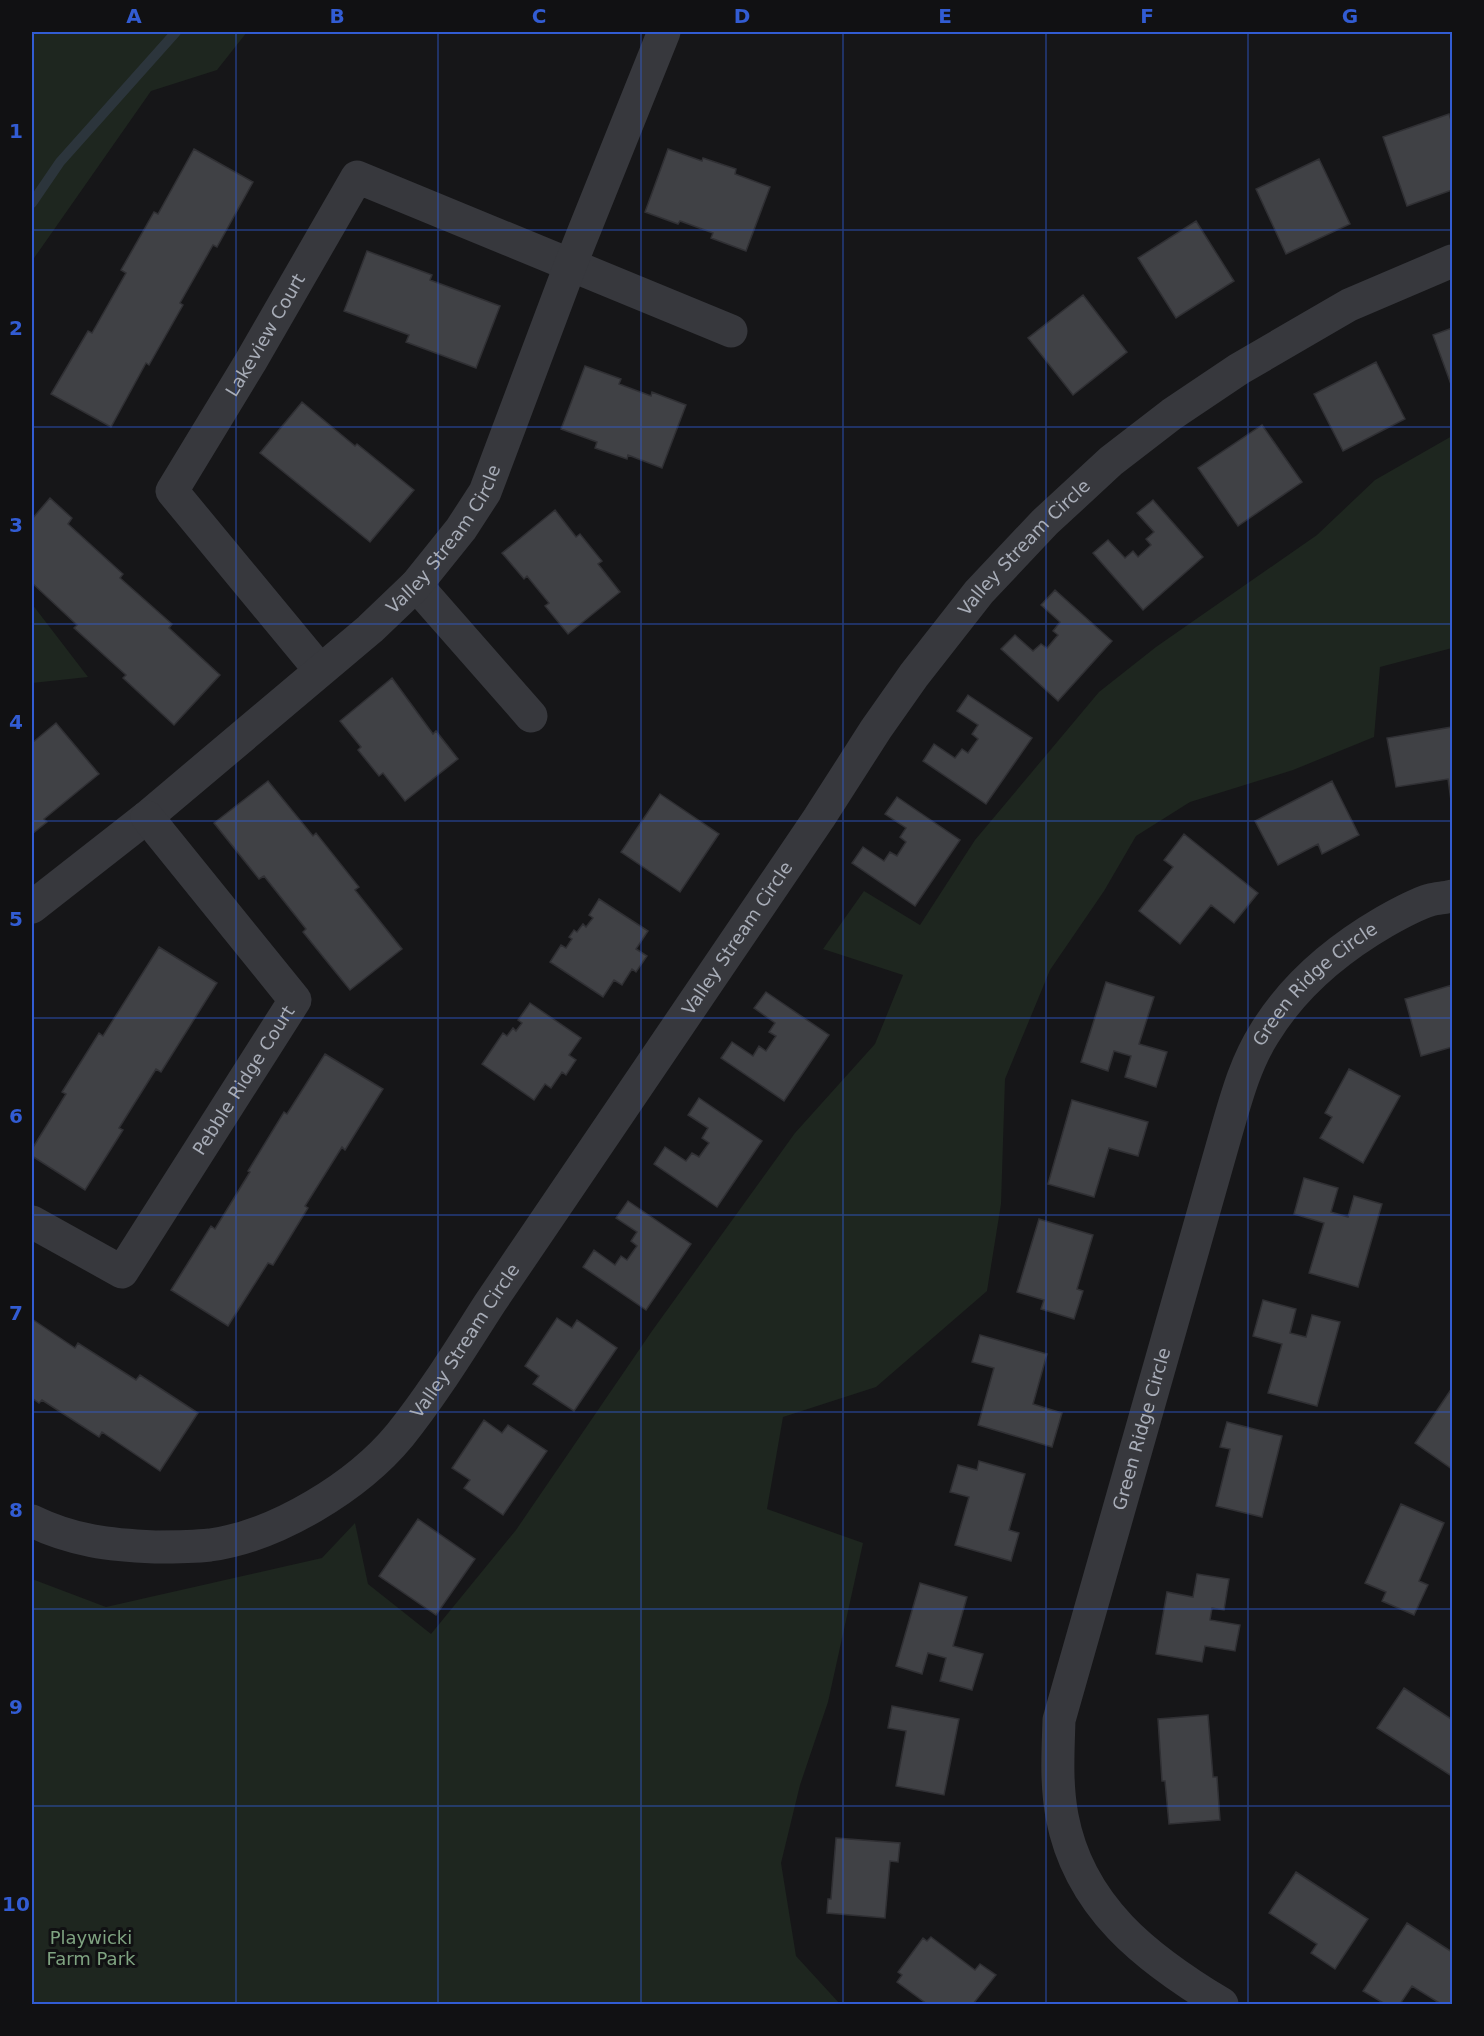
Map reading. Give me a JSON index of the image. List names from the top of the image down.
{
  "streets": {
    "street": [
      "Lakeview Court",
      "Valley Stream Circle",
      "Green Ridge Circle",
      "Pebble Ridge Court"
    ]
  },
  "crossings": [
    ["Lakeview Court", "Valley Stream Circle"],
    ["Valley Stream Circle", "Pebble Ridge Court"]
  ],
  "parks": ["Playwicki Farm Park"],
  "grid": {
    "columns": [
      "A",
      "B",
      "C",
      "D",
      "E",
      "F",
      "G"
    ],
    "rows": [
      "1",
      "2",
      "3",
      "4",
      "5",
      "6",
      "7",
      "8",
      "9",
      "10"
    ]
  }
}
